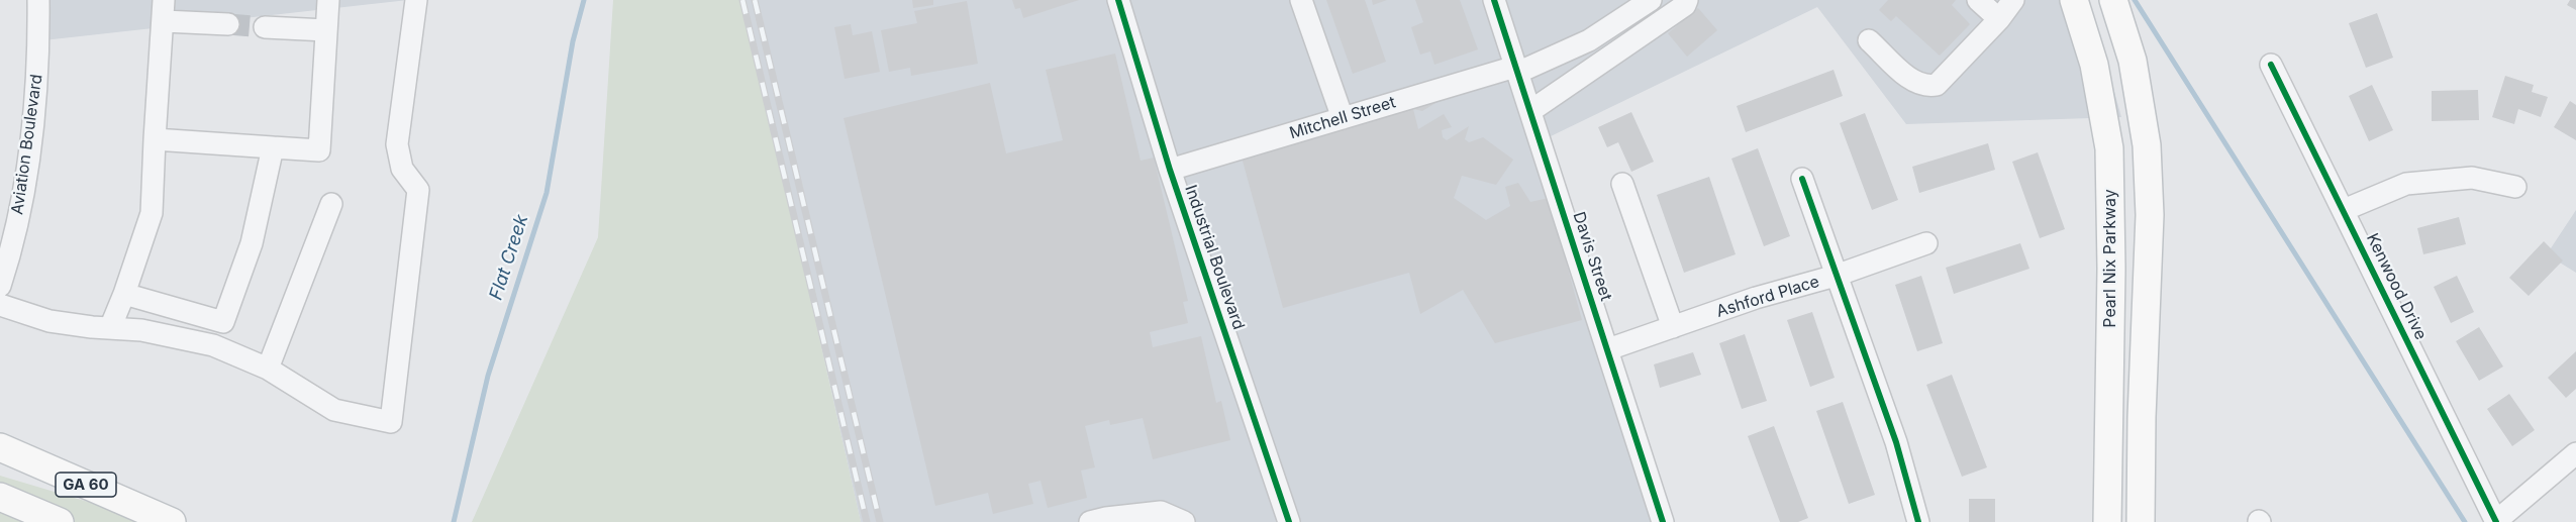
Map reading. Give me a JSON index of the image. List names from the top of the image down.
{
  "streets": {
    "main road": ["Pearl Nix Parkway", "GA 60"],
    "street": [
      "Mitchell Street",
      "Aviation Boulevard",
      "Davis Street",
      "Industrial Boulevard",
      "Kenwood Drive",
      "Ashford Place"
    ]
  },
  "crossings": [
    ["Mitchell Street", "Davis Street"],
    ["Mitchell Street", "Industrial Boulevard"],
    ["Davis Street", "Ashford Place"]
  ],
  "water": ["Flat Creek"]
}
